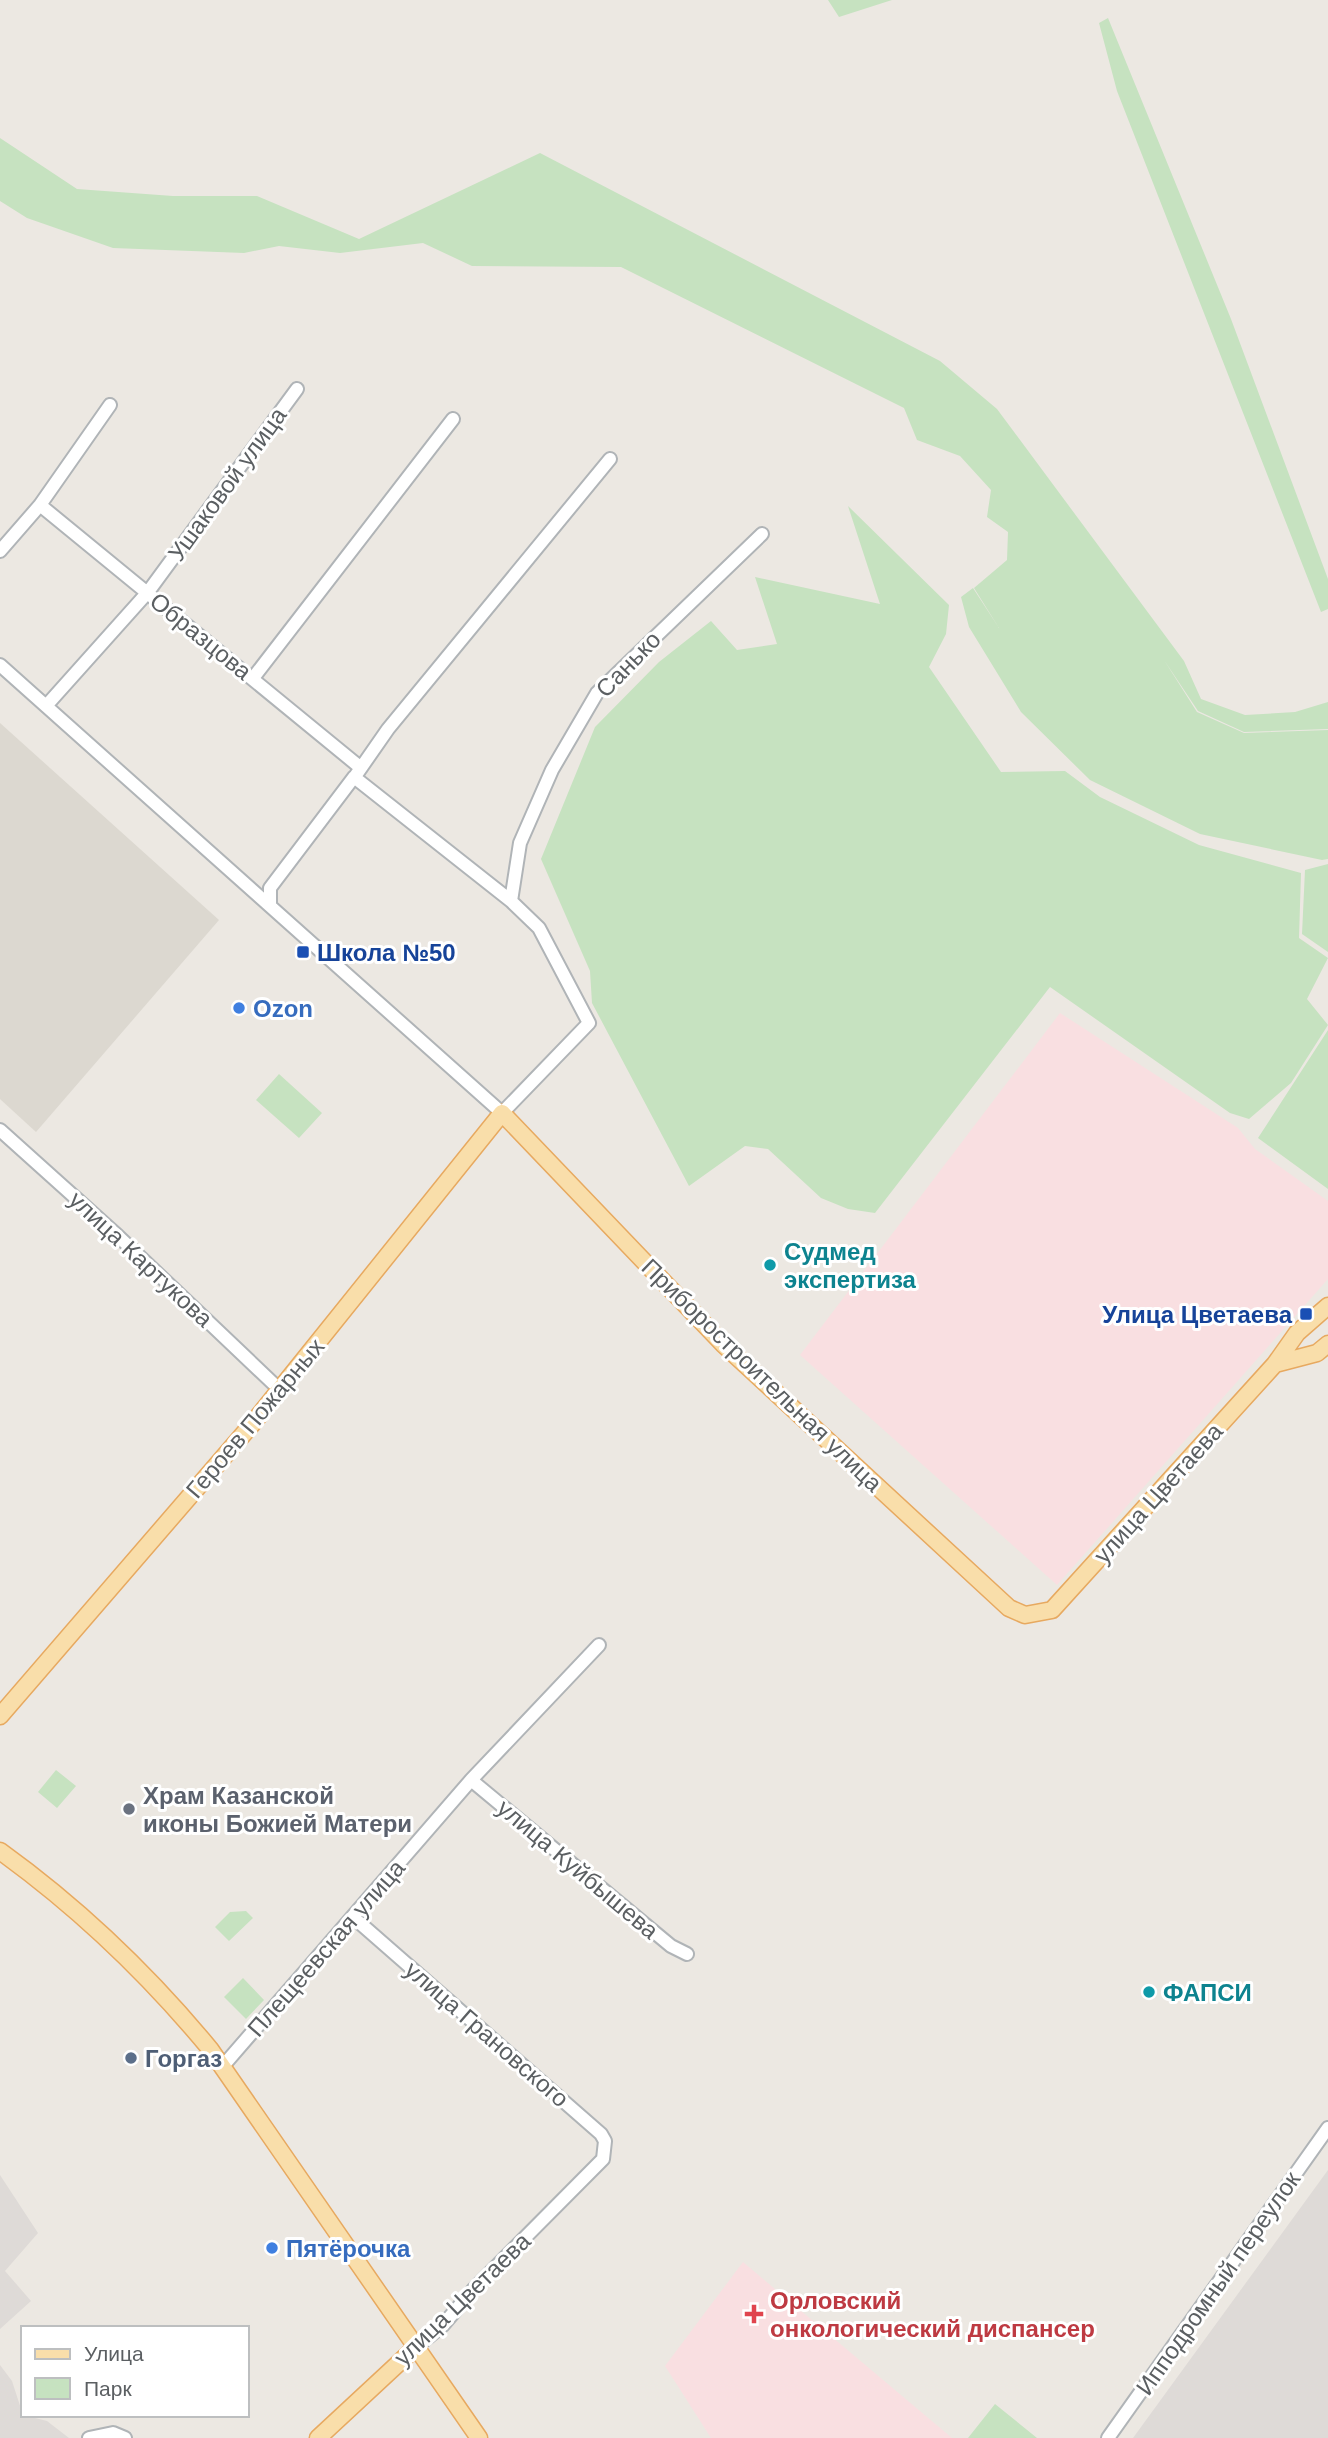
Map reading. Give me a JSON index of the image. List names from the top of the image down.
{
  "streets": {
    "main road": ["Приборостроительная улица", "Героев Пожарных", "улица Цветаева"],
    "street": [
      "Ушаковой улица",
      "Образцова",
      "Санько",
      "улица Картукова",
      "улица Куйбышева",
      "Плещеевская улица",
      "улица Грановского",
      "Ипподромный переулок"
    ]
  },
  "crossings": [
    ["Ушаковой улица", "Образцова"],
    ["Ушаковой улица", "Приборостроительная улица"],
    ["улица Картукова", "Героев Пожарных"],
    ["Приборостроительная улица", "Героев Пожарных"],
    ["Приборостроительная улица", "улица Цветаева"],
    ["улица Цветаева", "улица Грановского"],
    ["улица Куйбышева", "Плещеевская улица"],
    ["Плещеевская улица", "улица Грановского"]
  ],
  "places": {
    "transit": ["Школа №50", "Улица Цветаева"],
    "other": [
      "Ozon",
      "Судмед экспертиза",
      "Храм Казанской иконы Божией Матери",
      "ФАПСИ",
      "Горгаз",
      "Пятёрочка"
    ],
    "health": ["Орловский онкологический диспансер"]
  },
  "legend": ["Улица", "Парк"]
}
